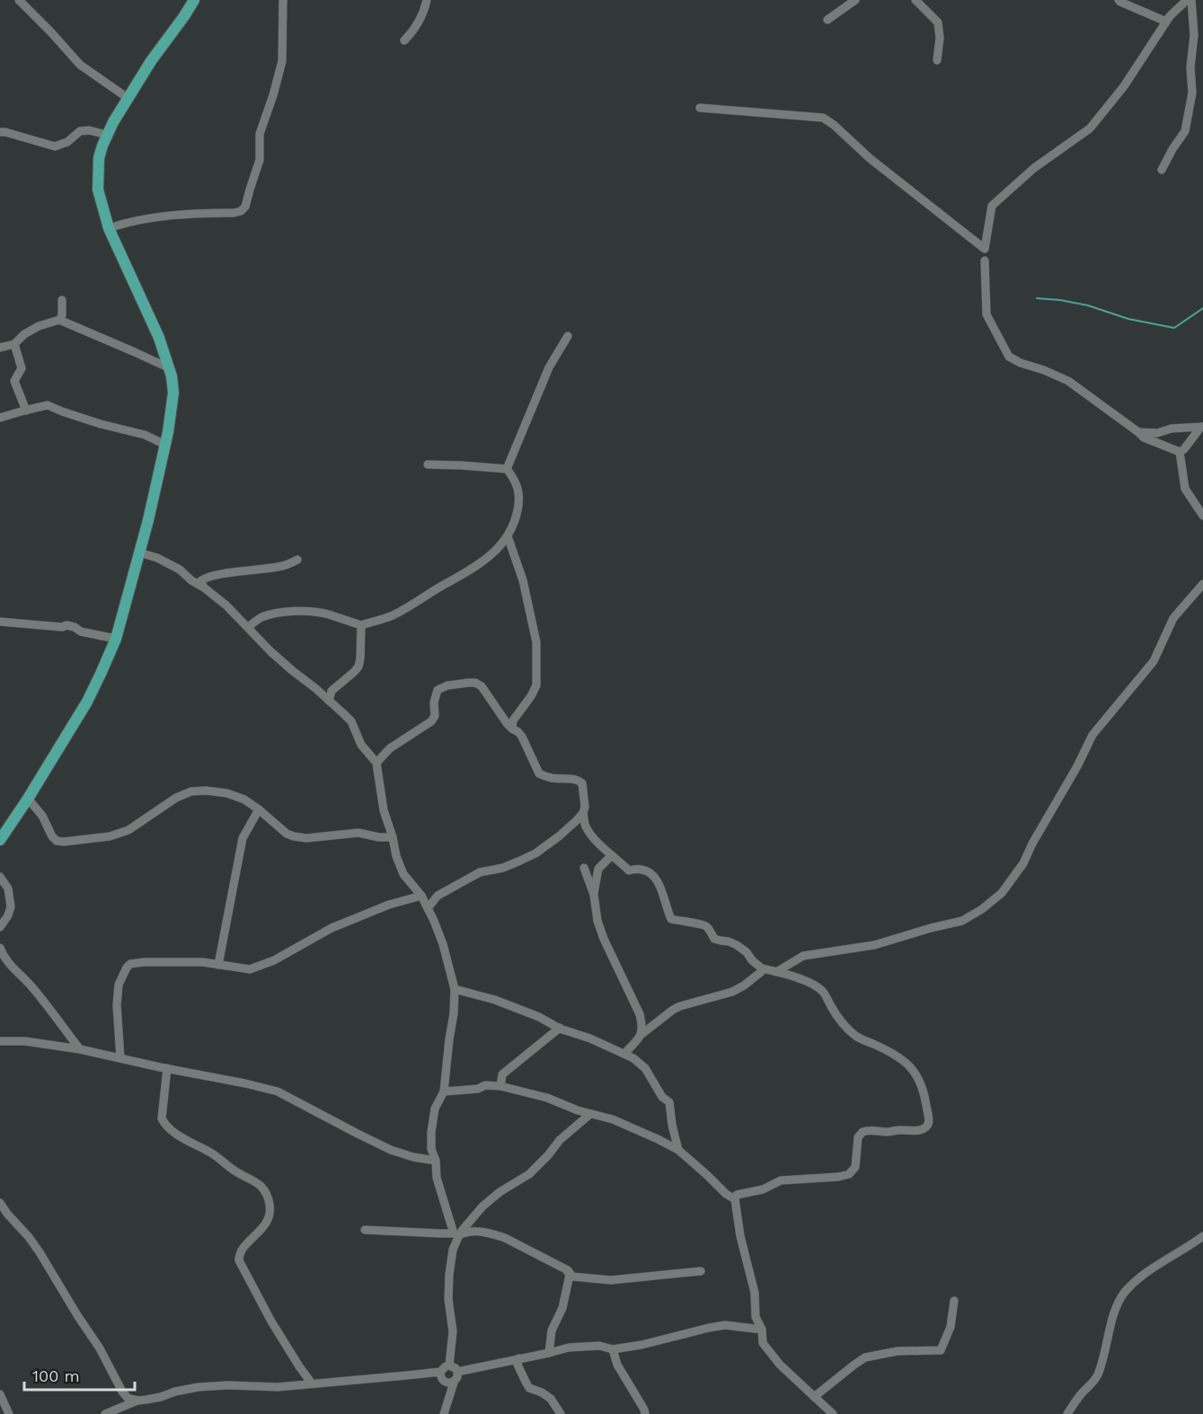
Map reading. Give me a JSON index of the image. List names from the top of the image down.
{
  "scale_bar": "100 m"
}
